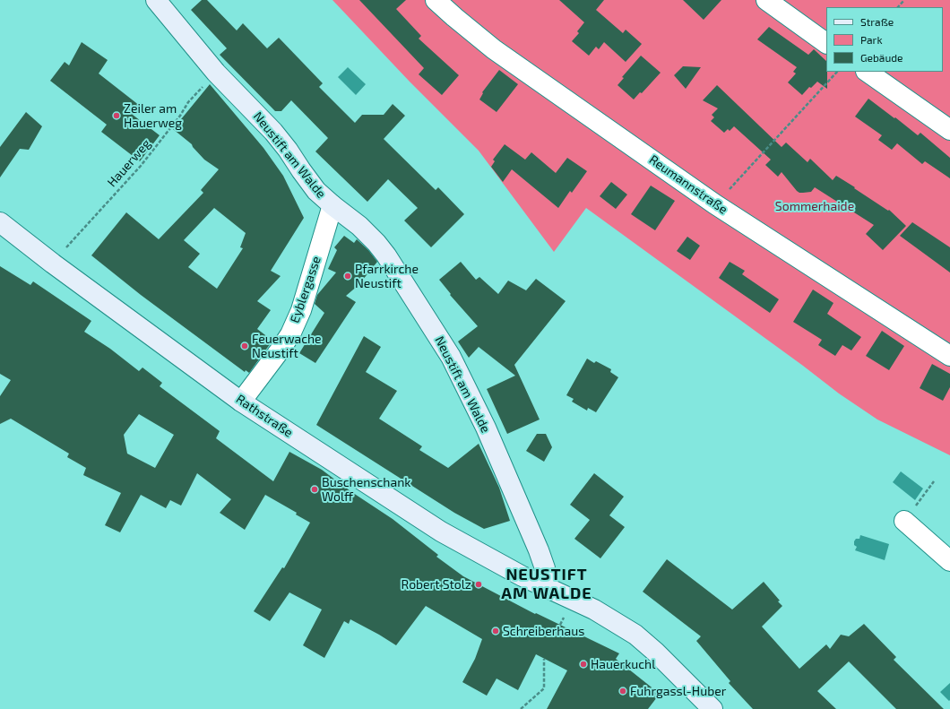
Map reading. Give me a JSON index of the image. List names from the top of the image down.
{
  "streets": {
    "main road": ["Neustift am Walde", "Rathstraße"],
    "street": ["Reumannstraße", "Eyblergasse"],
    "path": ["Hauerweg"]
  },
  "crossings": [
    ["Neustift am Walde", "Hauerweg"],
    ["Neustift am Walde", "Eyblergasse"],
    ["Neustift am Walde", "Rathstraße"],
    ["Hauerweg", "Rathstraße"],
    ["Eyblergasse", "Rathstraße"]
  ],
  "districts": ["NEUSTIFT AM WALDE"],
  "parks": ["Sommerhaide"],
  "places": [
    "Zeiler am Hauerweg",
    "Pfarrkirche Neustift",
    "Feuerwache Neustift",
    "Buschenschank Wolff",
    "Robert Stolz",
    "Schreiberhaus",
    "Hauerkuchl",
    "Fuhrgassl-Huber"
  ],
  "legend": ["Straße", "Park", "Gebäude"]
}
